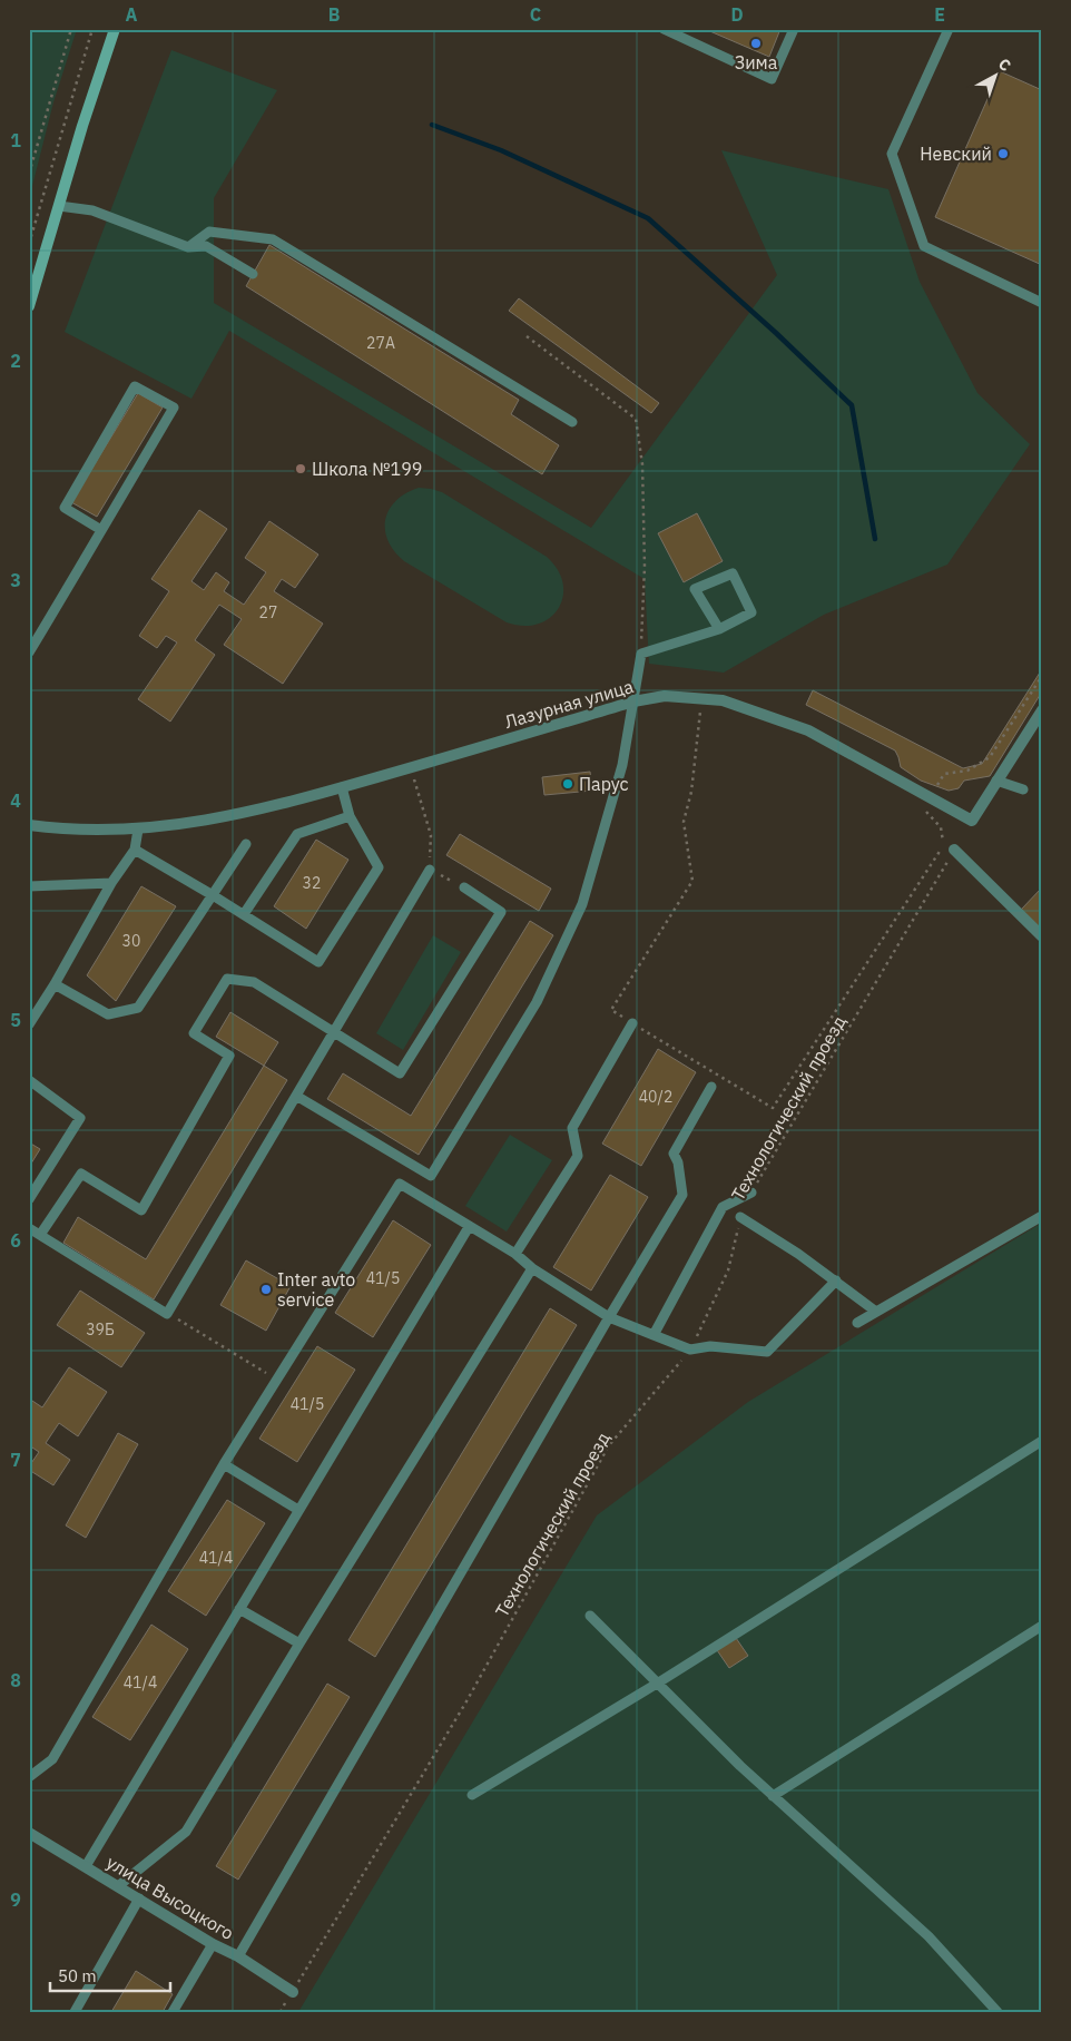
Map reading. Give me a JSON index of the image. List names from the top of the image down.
{
  "streets": {
    "street": ["Лазурная улица", "улица Высоцкого"],
    "path": ["Технологический проезд"]
  },
  "crossings": [
    ["Технологический проезд", "улица Высоцкого"]
  ],
  "places": [
    "Зима",
    "Невский",
    "Школа №199",
    "Парус",
    "Inter avto service"
  ],
  "house_numbers": [
    "27А",
    "27",
    "32",
    "30",
    "40/2",
    "41/5",
    "39Б",
    "41/5",
    "41/4",
    "41/4"
  ],
  "scale_bar": "50 m",
  "north": "top right",
  "grid": {
    "columns": [
      "A",
      "B",
      "C",
      "D",
      "E"
    ],
    "rows": [
      "1",
      "2",
      "3",
      "4",
      "5",
      "6",
      "7",
      "8",
      "9"
    ]
  }
}
